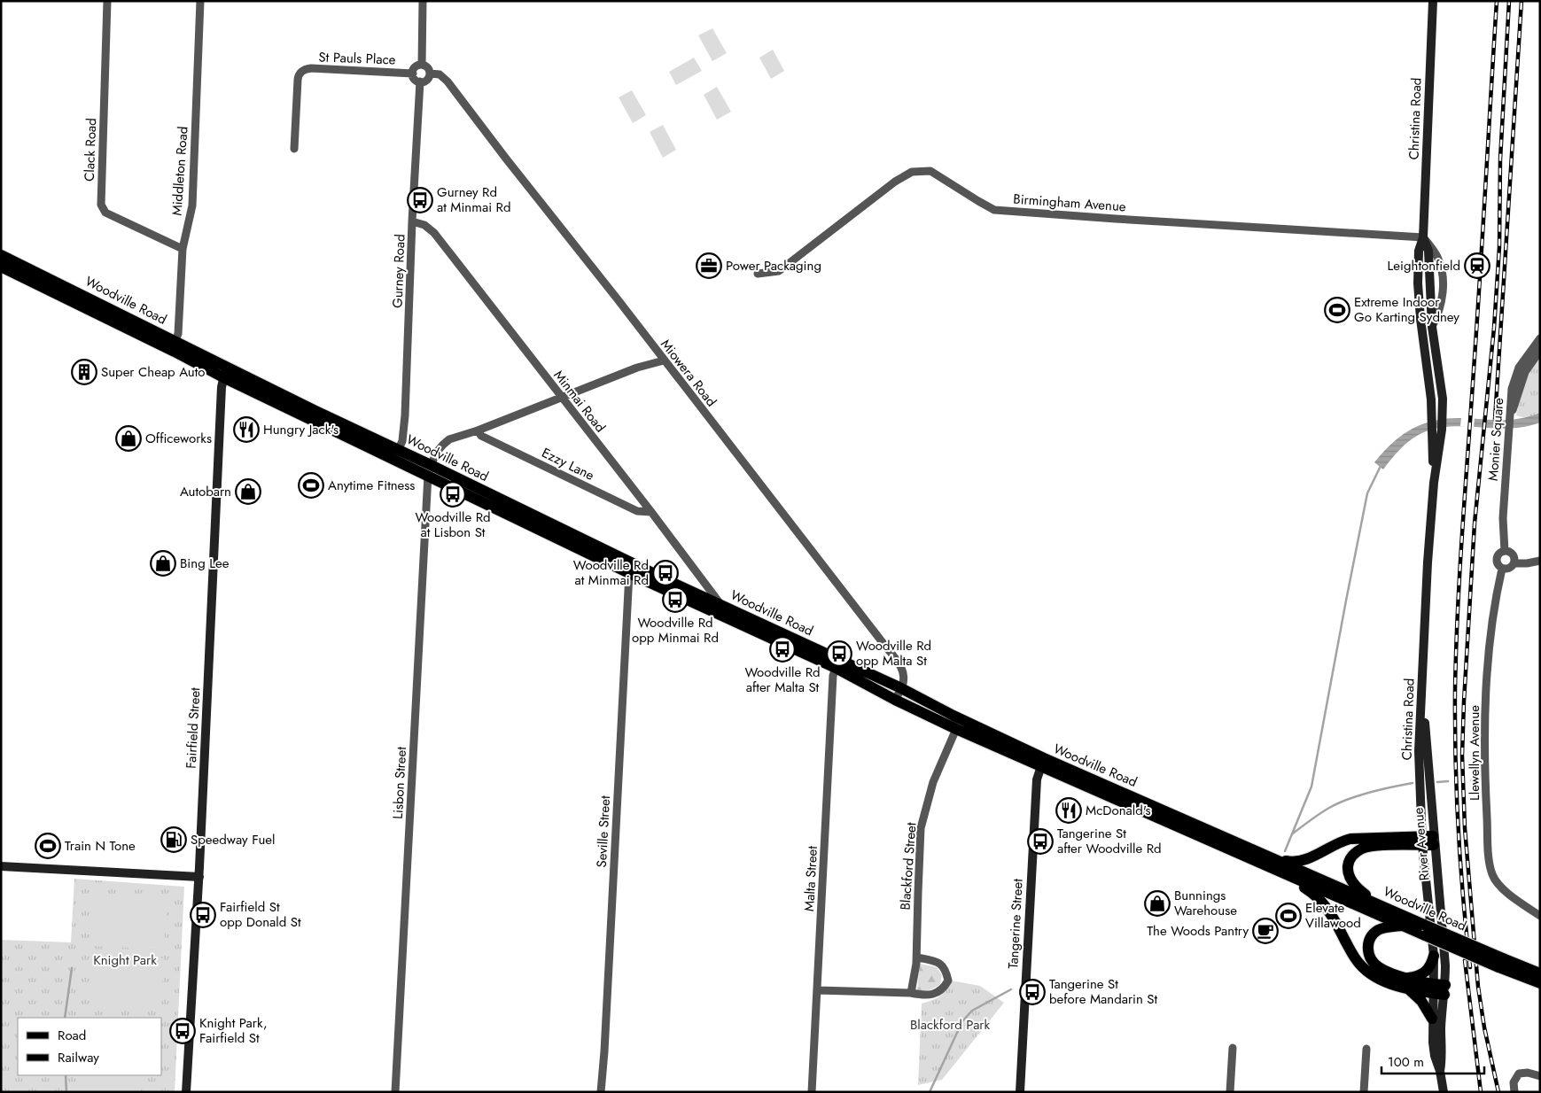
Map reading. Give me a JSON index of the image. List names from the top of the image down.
{
  "streets": {
    "main road": [
      "Christina Road",
      "Woodville Road",
      "Fairfield Street",
      "River Avenue",
      "Tangerine Street"
    ],
    "street": [
      "St Pauls Place",
      "Clack Road",
      "Middleton Road",
      "Birmingham Avenue",
      "Gurney Road",
      "Miowera Road",
      "Minmai Road",
      "Monier Square",
      "Ezzy Lane",
      "Llewellyn Avenue",
      "Lisbon Street",
      "Seville Street",
      "Blackford Street",
      "Malta Street"
    ]
  },
  "crossings": [
    ["St Pauls Place", "Gurney Road"],
    ["St Pauls Place", "Miowera Road"],
    ["Christina Road", "Birmingham Avenue"],
    ["Christina Road", "River Avenue"],
    ["Clack Road", "Middleton Road"],
    ["Middleton Road", "Woodville Road"],
    ["Gurney Road", "Woodville Road"],
    ["Gurney Road", "Miowera Road"],
    ["Gurney Road", "Minmai Road"],
    ["Woodville Road", "Miowera Road"],
    ["Woodville Road", "Minmai Road"],
    ["Woodville Road", "Fairfield Street"],
    ["Woodville Road", "Lisbon Street"],
    ["Woodville Road", "Seville Street"],
    ["Woodville Road", "Blackford Street"],
    ["Woodville Road", "Malta Street"],
    ["Woodville Road", "Tangerine Street"],
    ["Minmai Road", "Ezzy Lane"],
    ["Monier Square", "Llewellyn Avenue"]
  ],
  "parks": ["Knight Park", "Blackford Park"],
  "places": {
    "bus stop": [
      "Gurney Rd at Minmai Rd",
      "Woodville Rd at Lisbon St",
      "Woodville Rd at Minmai Rd",
      "Woodville Rd opp Minmai Rd",
      "Woodville Rd after Malta St",
      "Woodville Rd opp Malta St",
      "Tangerine St after Woodville Rd",
      "Fairfield St opp Donald St",
      "Tangerine St before Mandarin St",
      "Knight Park, Fairfield St"
    ],
    "office": ["Power Packaging"],
    "station": ["Leightonfield"],
    "sports": [
      "Extreme Indoor Go Karting Sydney",
      "Anytime Fitness",
      "Train N Tone",
      "Elevate Villawood"
    ],
    "building": ["Super Cheap Auto"],
    "restaurant": ["Hungry Jack's", "McDonald's"],
    "shop": [
      "Officeworks",
      "Autobarn",
      "Bing Lee",
      "Bunnings Warehouse"
    ],
    "fuel station": ["Speedway Fuel"],
    "cafe": ["The Woods Pantry"]
  },
  "legend": ["Road", "Railway"],
  "scale_bar": "100 m"
}
